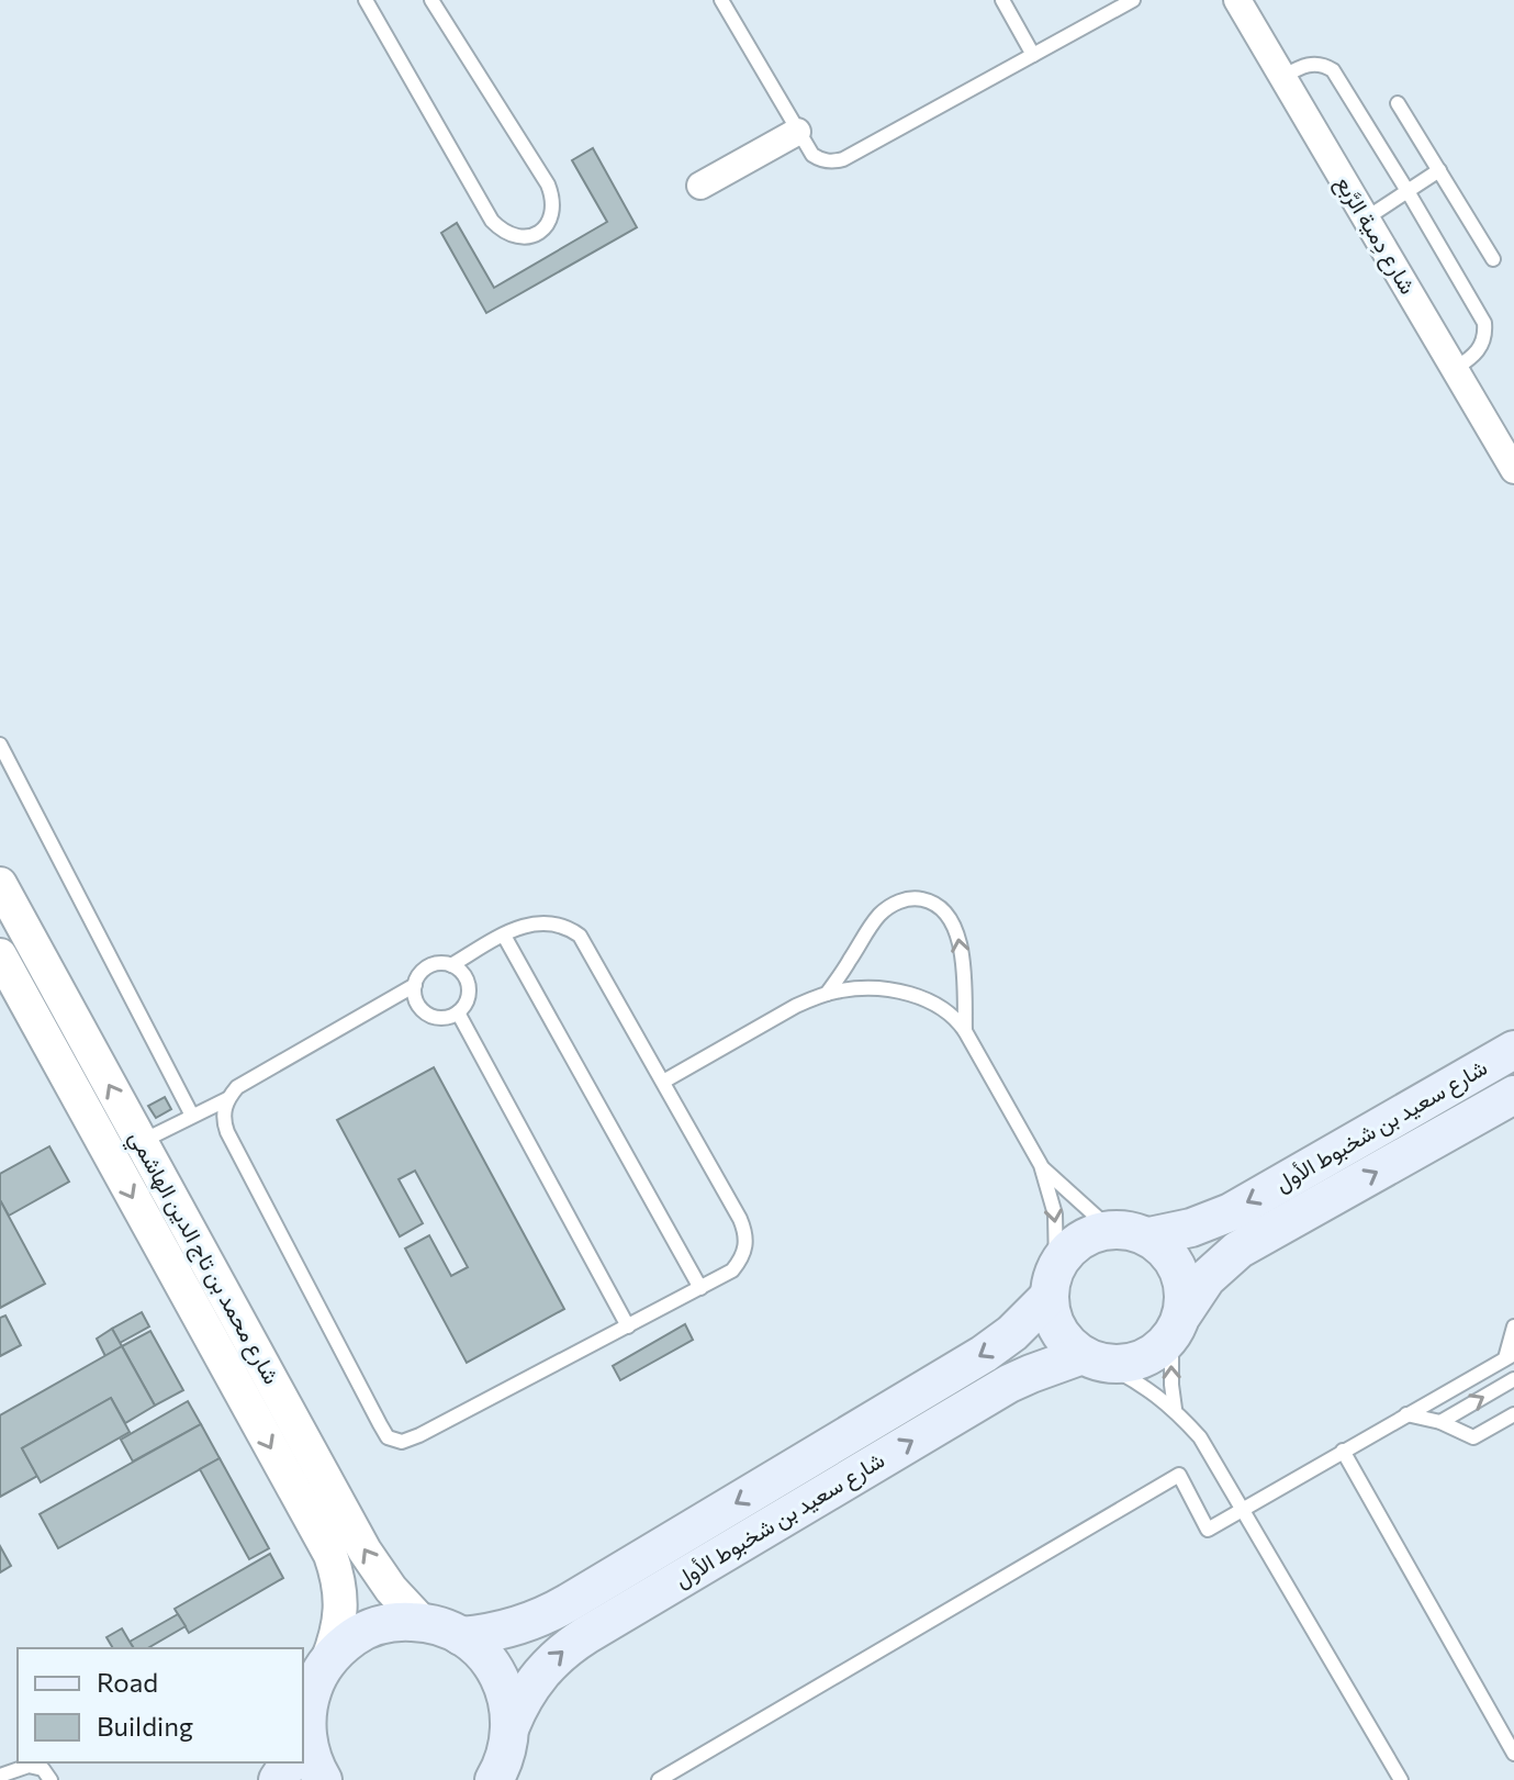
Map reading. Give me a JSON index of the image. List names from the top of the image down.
{
  "streets": {
    "main road": ["شارع سعيد بن شخبوط الأول"],
    "street": ["شارع دِمية الرَّبع", "شارع محمد بن تاج الدين الهاشمي"]
  },
  "legend": ["Road", "Building"]
}
